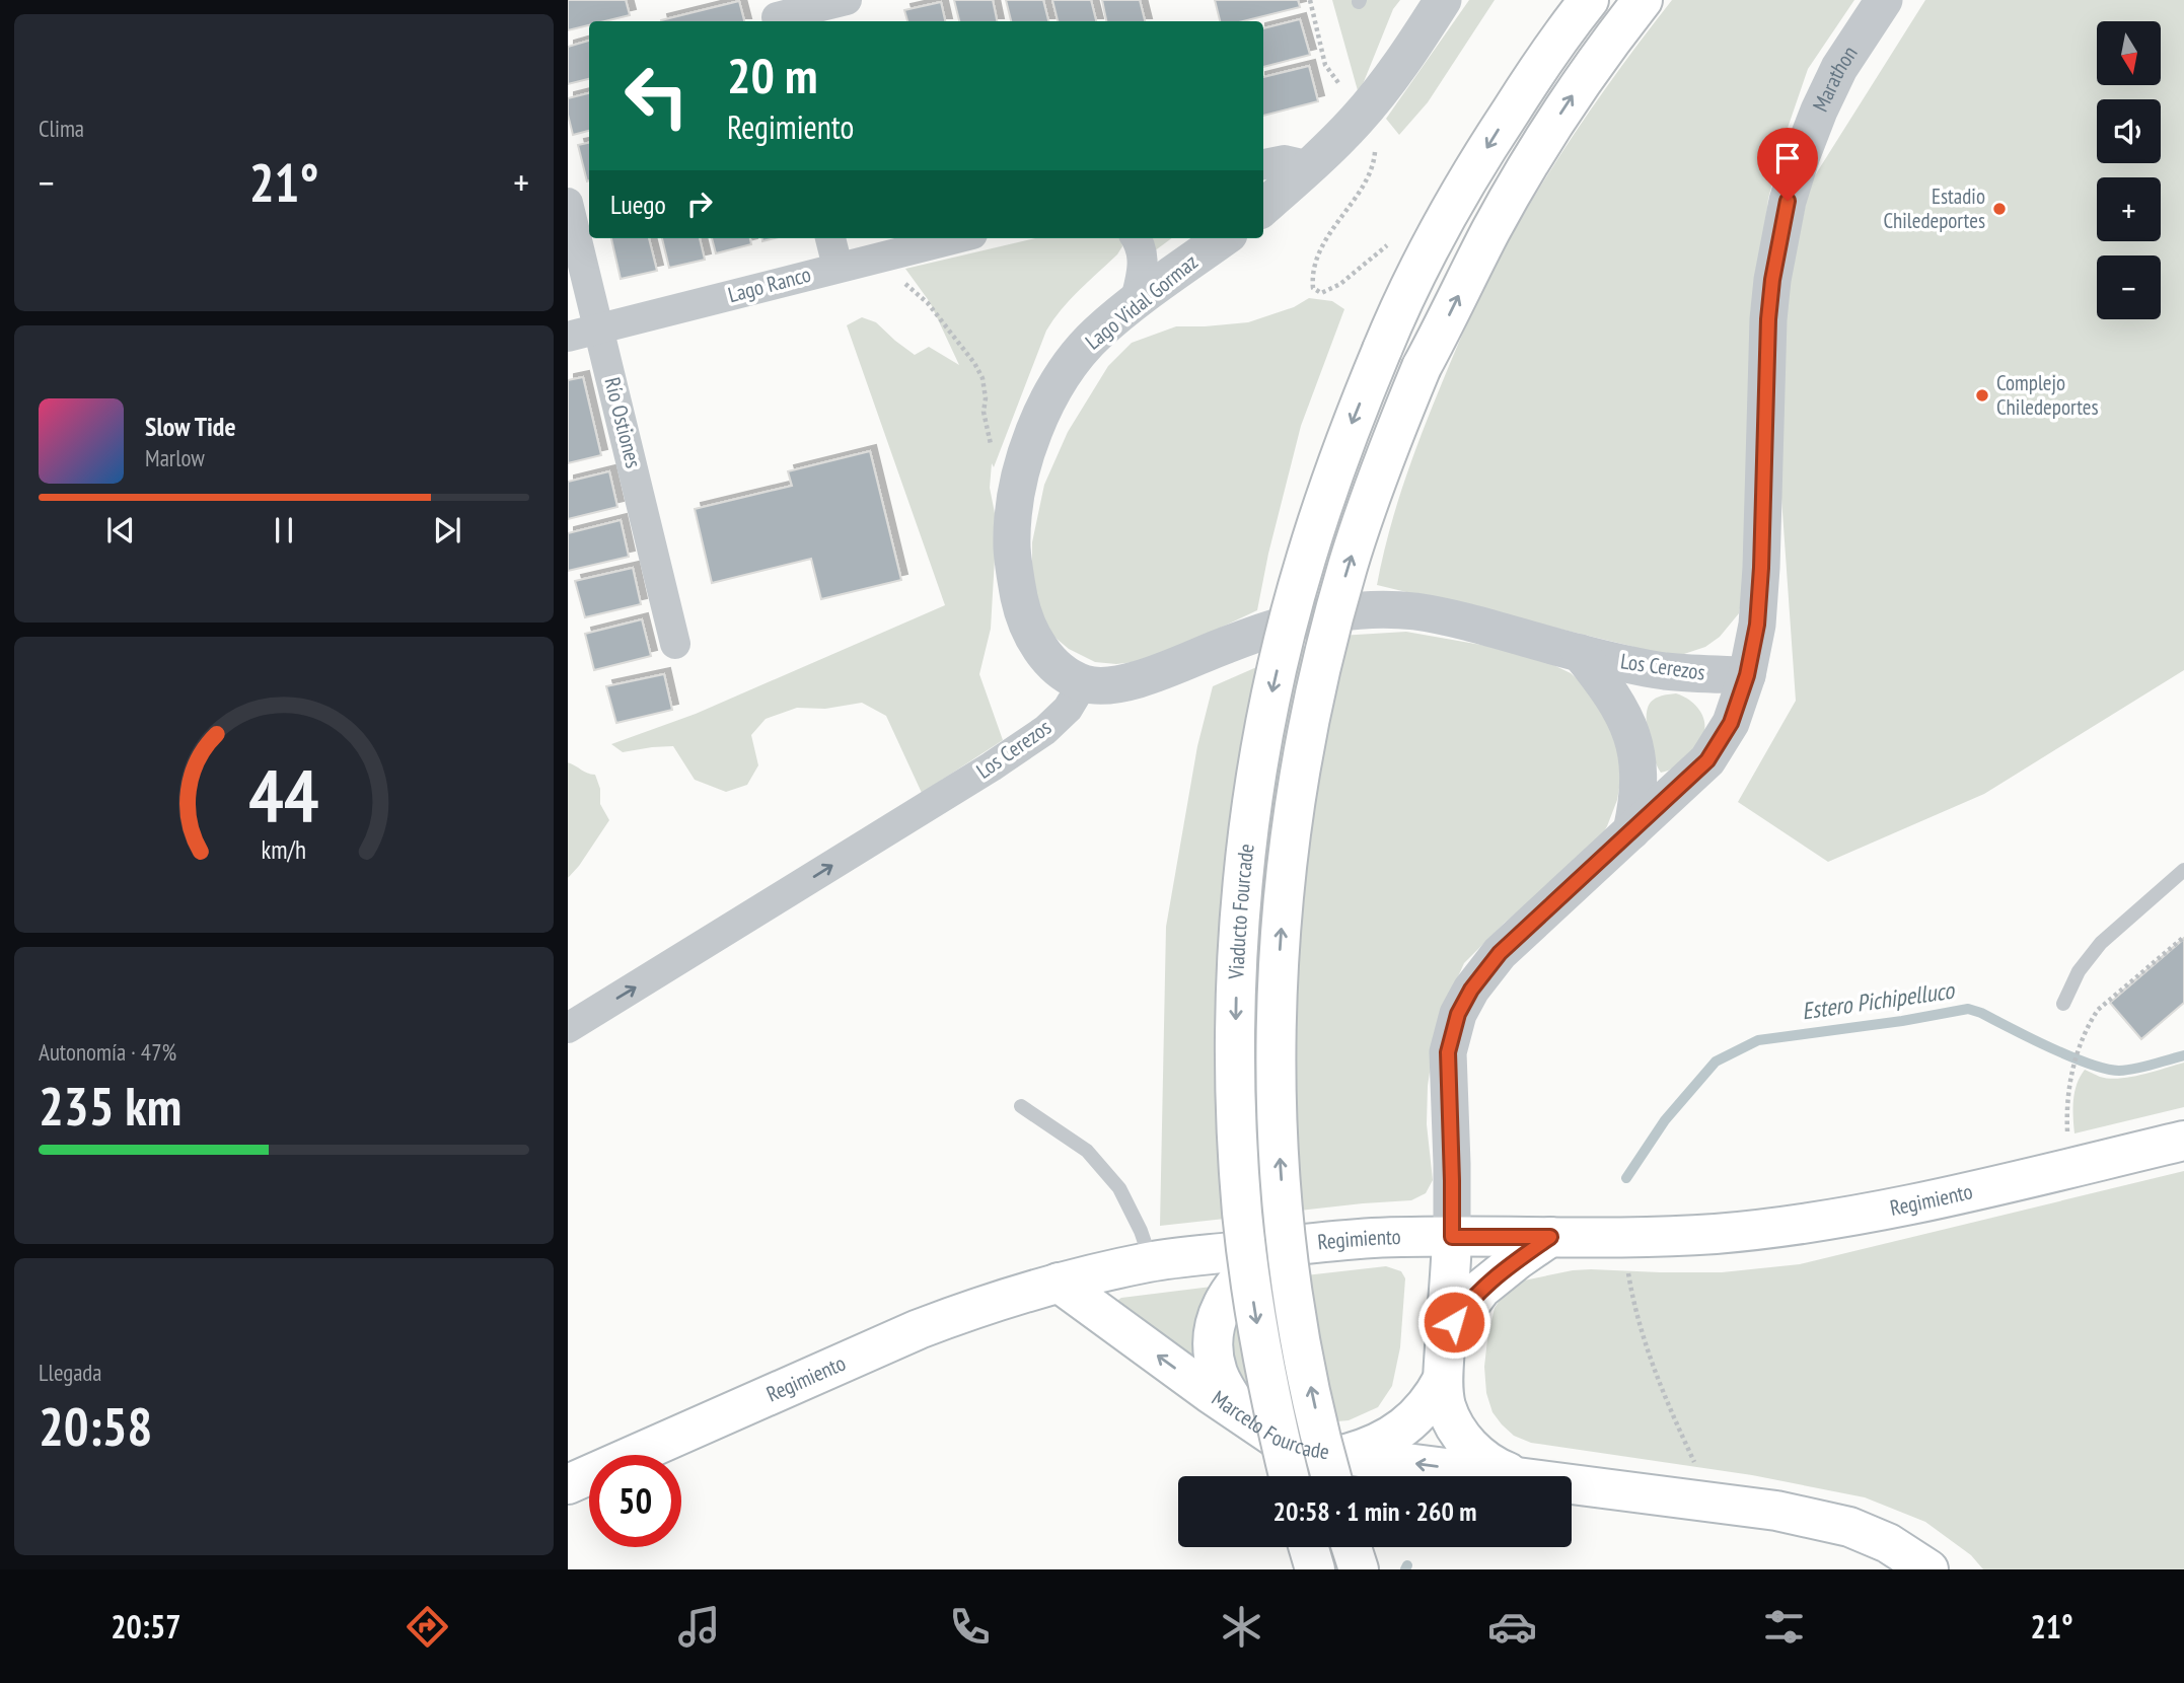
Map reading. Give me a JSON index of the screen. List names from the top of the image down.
{
  "streets": {
    "main road": ["Viaducto Fourcade", "Regimiento", "Marcelo Fourcade"],
    "street": [
      "Marathon",
      "Lago Ranco",
      "Lago Vidal Gormaz",
      "Río Ostiones",
      "Los Cerezos"
    ]
  },
  "crossings": [
    ["Marathon", "Los Cerezos"],
    ["Marathon", "Viaducto Fourcade"],
    ["Marathon", "Regimiento"],
    ["Marathon", "Marcelo Fourcade"],
    ["Lago Ranco", "Río Ostiones"],
    ["Lago Vidal Gormaz", "Los Cerezos"],
    ["Viaducto Fourcade", "Regimiento"],
    ["Viaducto Fourcade", "Marcelo Fourcade"],
    ["Regimiento", "Marcelo Fourcade"]
  ],
  "one_way": ["Los Cerezos"],
  "water": ["Estero Pichipelluco"],
  "places": ["Estadio Chiledeportes", "Complejo Chiledeportes"],
  "north": "bottom",
  "page": {
    "tile": [
      "Clima",
      ["Autonomía · 47%", "235 km"],
      ["Llegada", "20:58"]
    ],
    "map_buttons": ["+", "−"],
    "turn": ["20 m", "Regimiento"],
    "heat": ["−", "21°", "+"],
    "then": "Luego",
    "song": ["Slow Tide", "Marlow"],
    "limit": "50",
    "trip": "20:58 · 1 min · 260 m",
    "tabs": ["20:57", "21°"],
    "gauge": ["44", "km/h"]
  }
}
